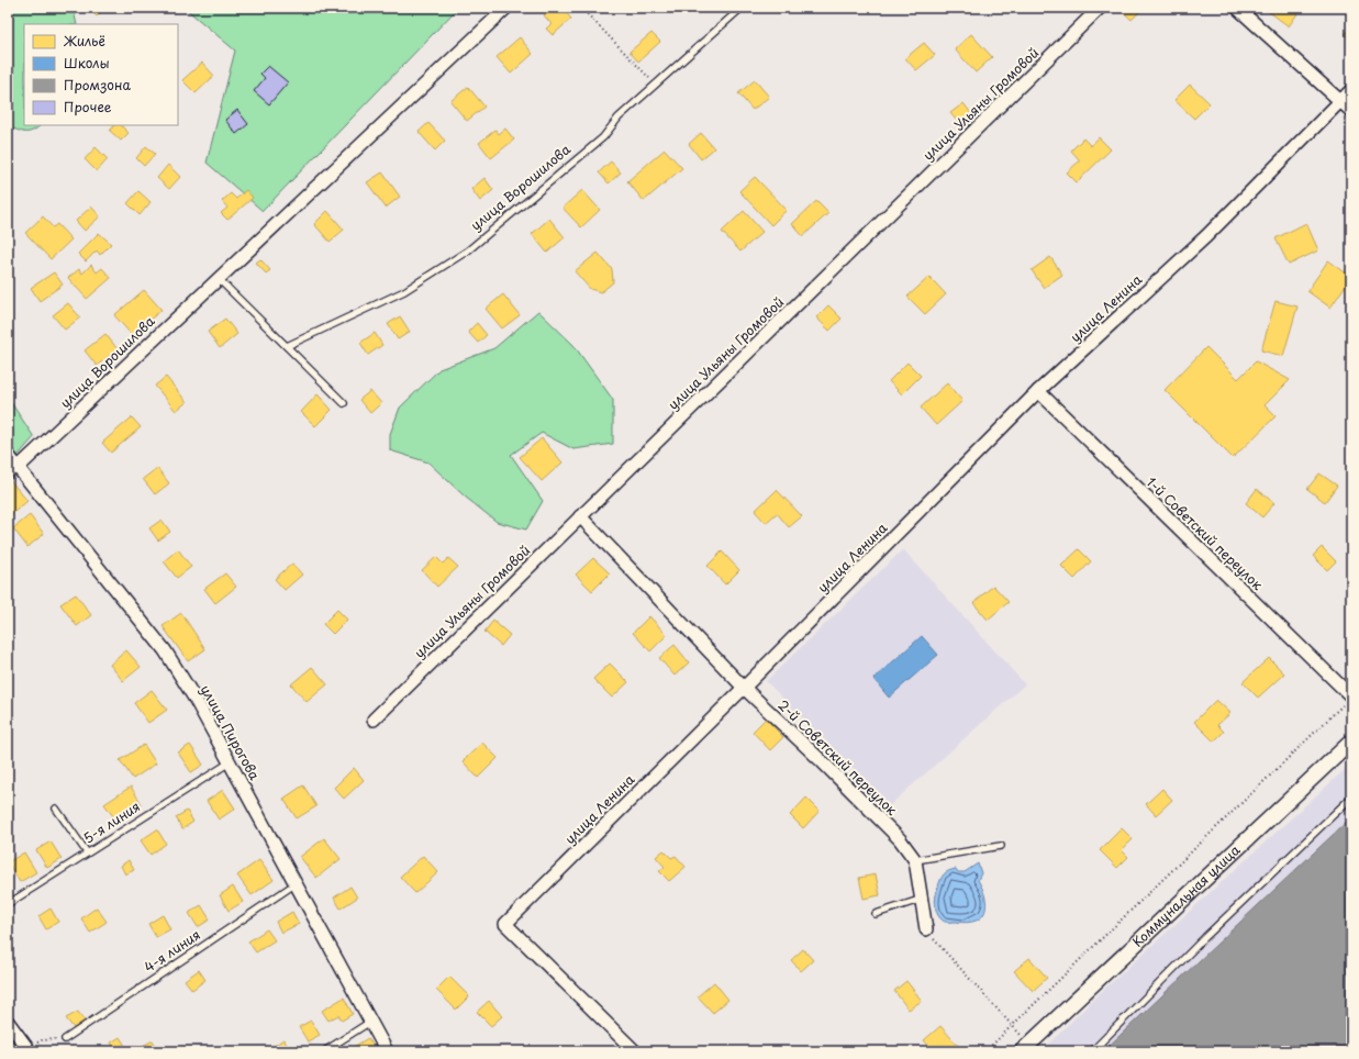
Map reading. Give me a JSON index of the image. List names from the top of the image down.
{
  "streets": {
    "street": [
      "улица Ульяны Громовой",
      "улица Ворошилова",
      "улица Ленина",
      "1-й Советский переулок",
      "улица Пирогова",
      "2-й Советский переулок",
      "Коммунальная улица"
    ],
    "lane": ["5-я линия", "4-я линия"]
  },
  "crossings": [
    ["улица Ульяны Громовой", "2-й Советский переулок"],
    ["улица Ворошилова", "улица Пирогова"],
    ["улица Ленина", "1-й Советский переулок"],
    ["улица Ленина", "2-й Советский переулок"],
    ["улица Пирогова", "5-я линия"],
    ["улица Пирогова", "4-я линия"]
  ],
  "legend": [
    "Жильё",
    "Школы",
    "Промзона",
    "Прочее"
  ]
}
